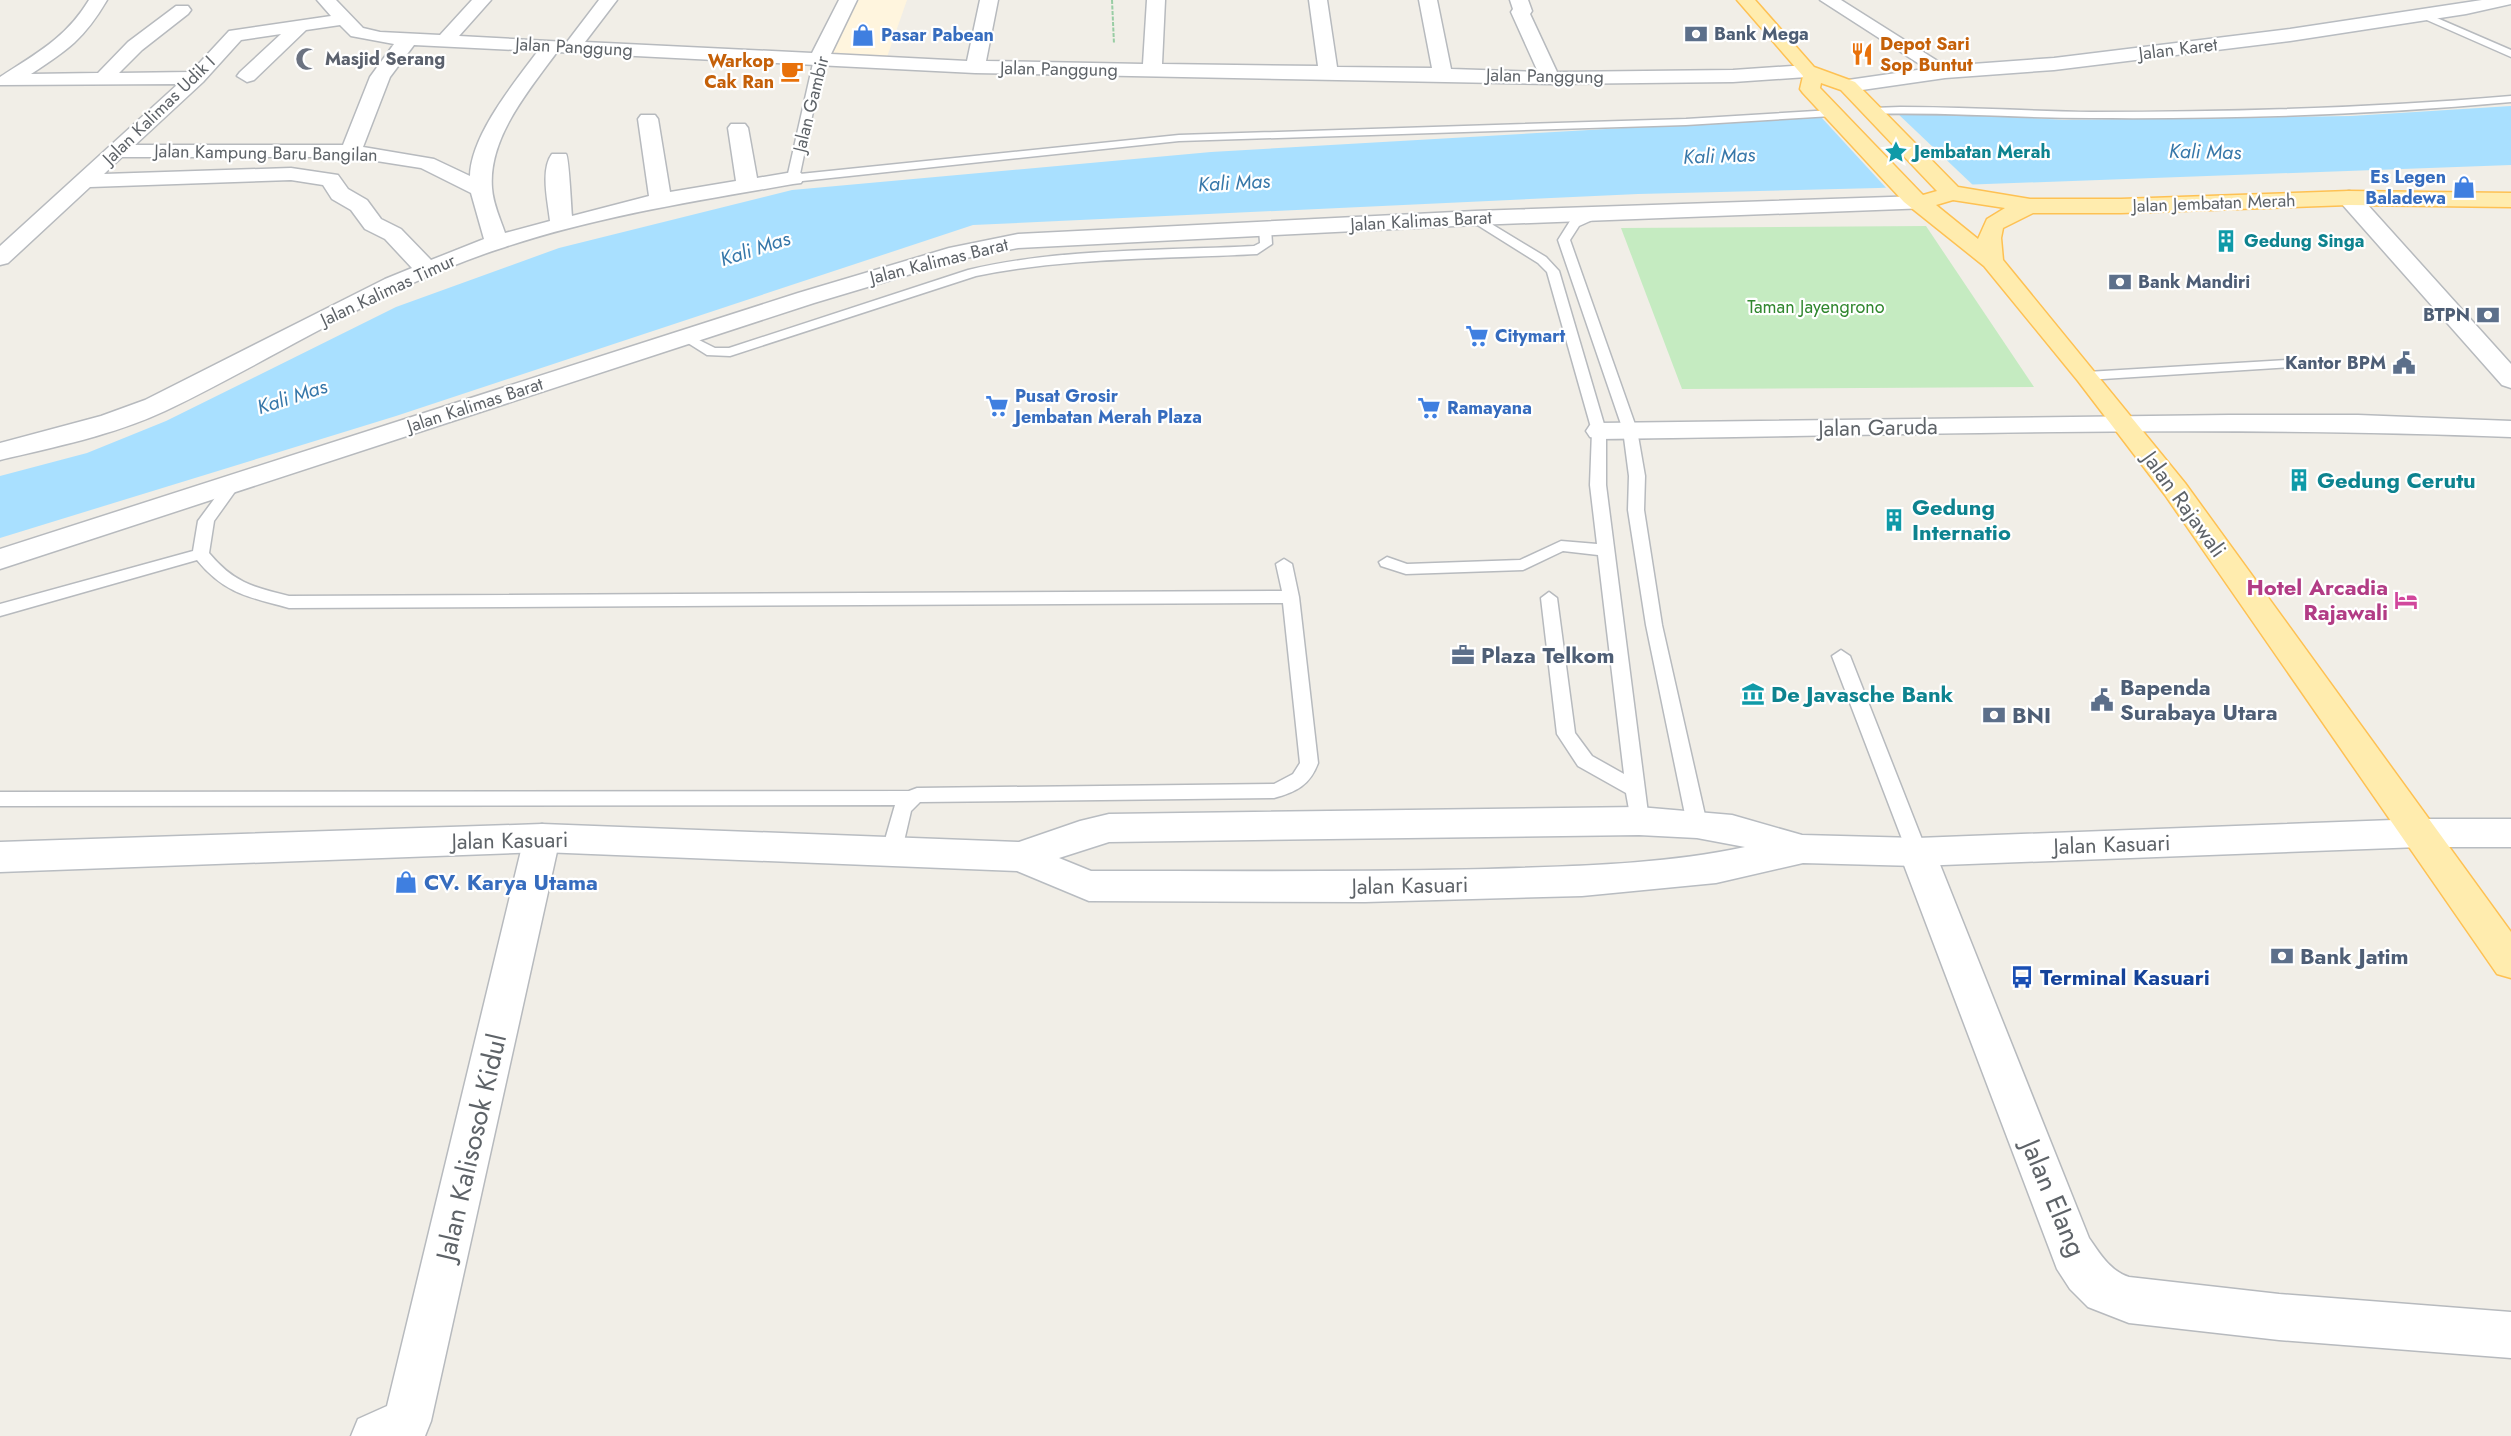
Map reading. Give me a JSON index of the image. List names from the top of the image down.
{
  "streets": {
    "main road": ["Jalan Jembatan Merah", "Jalan Rajawali"],
    "street": [
      "Jalan Panggung",
      "Jalan Karet",
      "Jalan Gambir",
      "Jalan Kalimas Udik I",
      "Jalan Kampung Baru Bangilan",
      "Jalan Kalimas Barat",
      "Jalan Kalimas Timur",
      "Jalan Garuda",
      "Jalan Kasuari",
      "Jalan Kalisosok Kidul",
      "Jalan Elang"
    ]
  },
  "crossings": [
    ["Jalan Panggung", "Jalan Gambir"],
    ["Jalan Panggung", "Jalan Kalimas Udik I"],
    ["Jalan Panggung", "Jalan Rajawali"],
    ["Jalan Gambir", "Jalan Kalimas Timur"],
    ["Jalan Kalimas Udik I", "Jalan Kampung Baru Bangilan"],
    ["Jalan Jembatan Merah", "Jalan Kalimas Barat"],
    ["Jalan Jembatan Merah", "Jalan Rajawali"],
    ["Jalan Kalimas Barat", "Jalan Rajawali"],
    ["Jalan Garuda", "Jalan Rajawali"],
    ["Jalan Rajawali", "Jalan Kasuari"],
    ["Jalan Kasuari", "Jalan Kalisosok Kidul"],
    ["Jalan Kasuari", "Jalan Elang"]
  ],
  "water": ["Kali Mas"],
  "parks": ["Taman Jayengrono"],
  "places": {
    "bank": [
      "Bank Mega",
      "Bank Mandiri",
      "BTPN",
      "BNI",
      "Bank Jatim"
    ],
    "shop": ["Pasar Pabean", "Es Legen Baladewa", "CV. Karya Utama"],
    "restaurant": ["Depot Sari Sop Buntut"],
    "mosque": ["Masjid Serang"],
    "cafe": ["Warkop Cak Ran"],
    "place": ["Jembatan Merah"],
    "building": ["Gedung Singa", "Gedung Cerutu", "Gedung Internatio"],
    "supermarket": ["Citymart", "Pusat Grosir Jembatan Merah Plaza", "Ramayana"],
    "public building": ["Kantor BPM", "Bapenda Surabaya Utara"],
    "hotel": ["Hotel Arcadia Rajawali"],
    "office": ["Plaza Telkom"],
    "museum": ["De Javasche Bank"],
    "bus stop": ["Terminal Kasuari"]
  }
}
